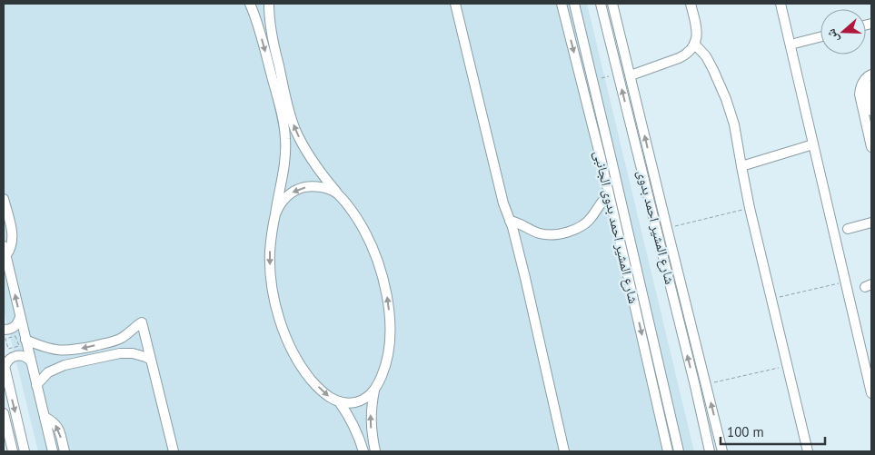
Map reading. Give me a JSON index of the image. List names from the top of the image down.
{
  "streets": {
    "street": ["شارع المشير احمد بدوى الجانبى", "شارع المشير احمد بدوى"]
  },
  "scale_bar": "100 m",
  "north": "left"
}
